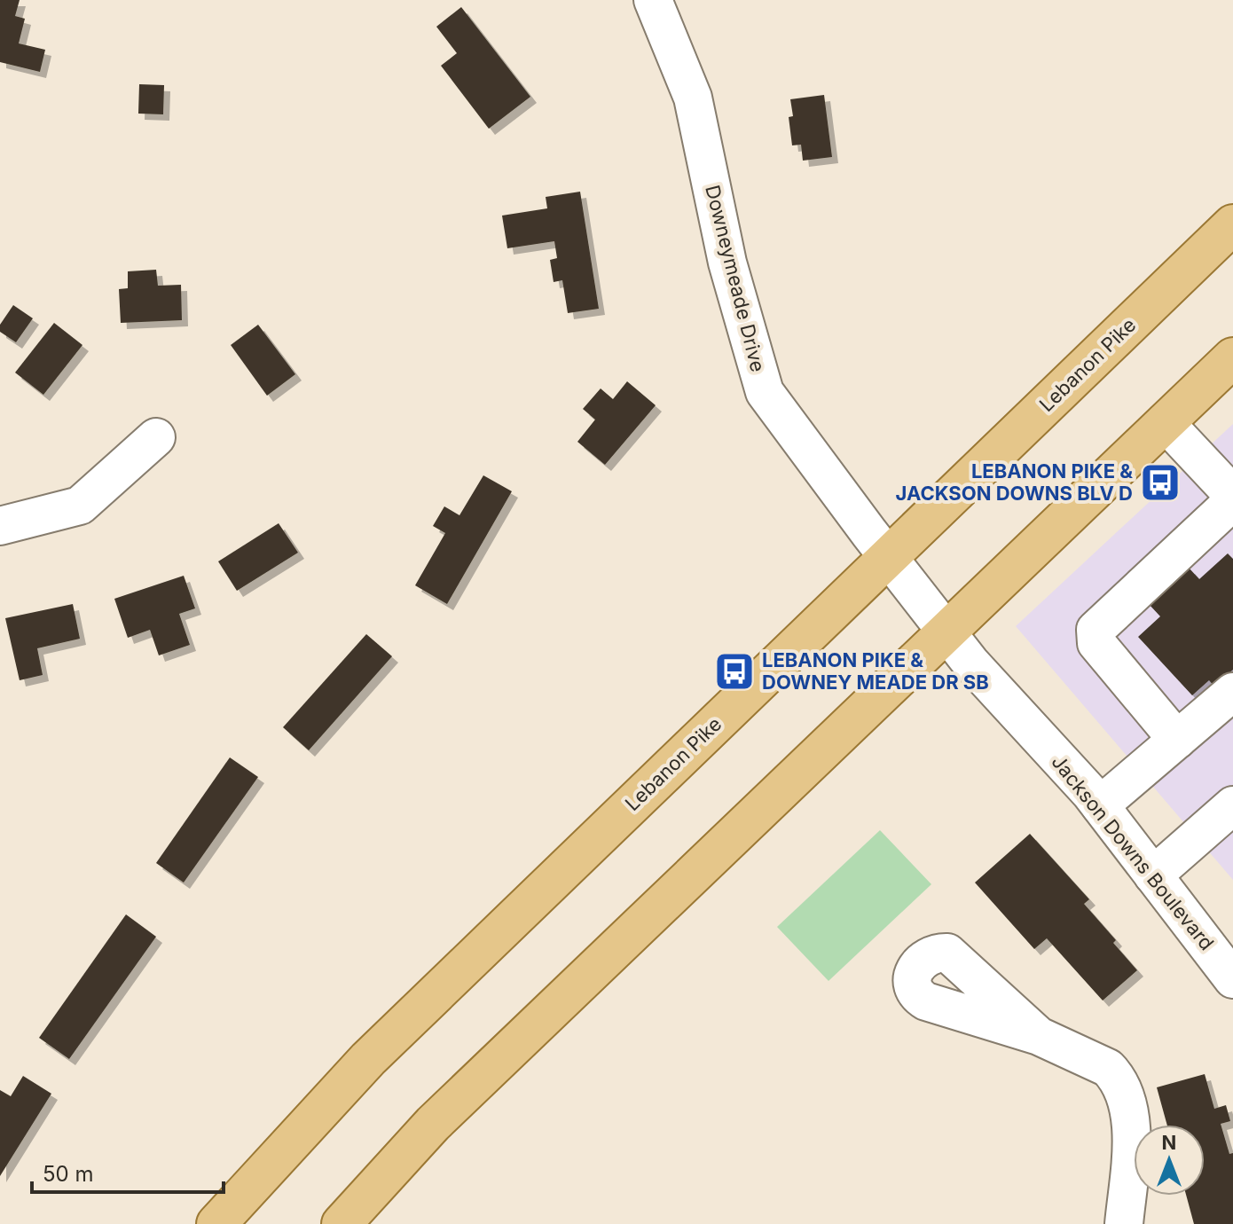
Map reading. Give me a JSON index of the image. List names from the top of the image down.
{
  "streets": {
    "main road": ["Lebanon Pike"],
    "street": ["Downeymeade Drive", "Jackson Downs Boulevard"]
  },
  "crossings": [
    ["Downeymeade Drive", "Lebanon Pike"],
    ["Downeymeade Drive", "Jackson Downs Boulevard"]
  ],
  "places": {
    "bus stop": ["LEBANON PIKE & JACKSON DOWNS BLV D", "LEBANON PIKE & DOWNEY MEADE DR SB"]
  },
  "scale_bar": "50 m",
  "north": "top"
}
